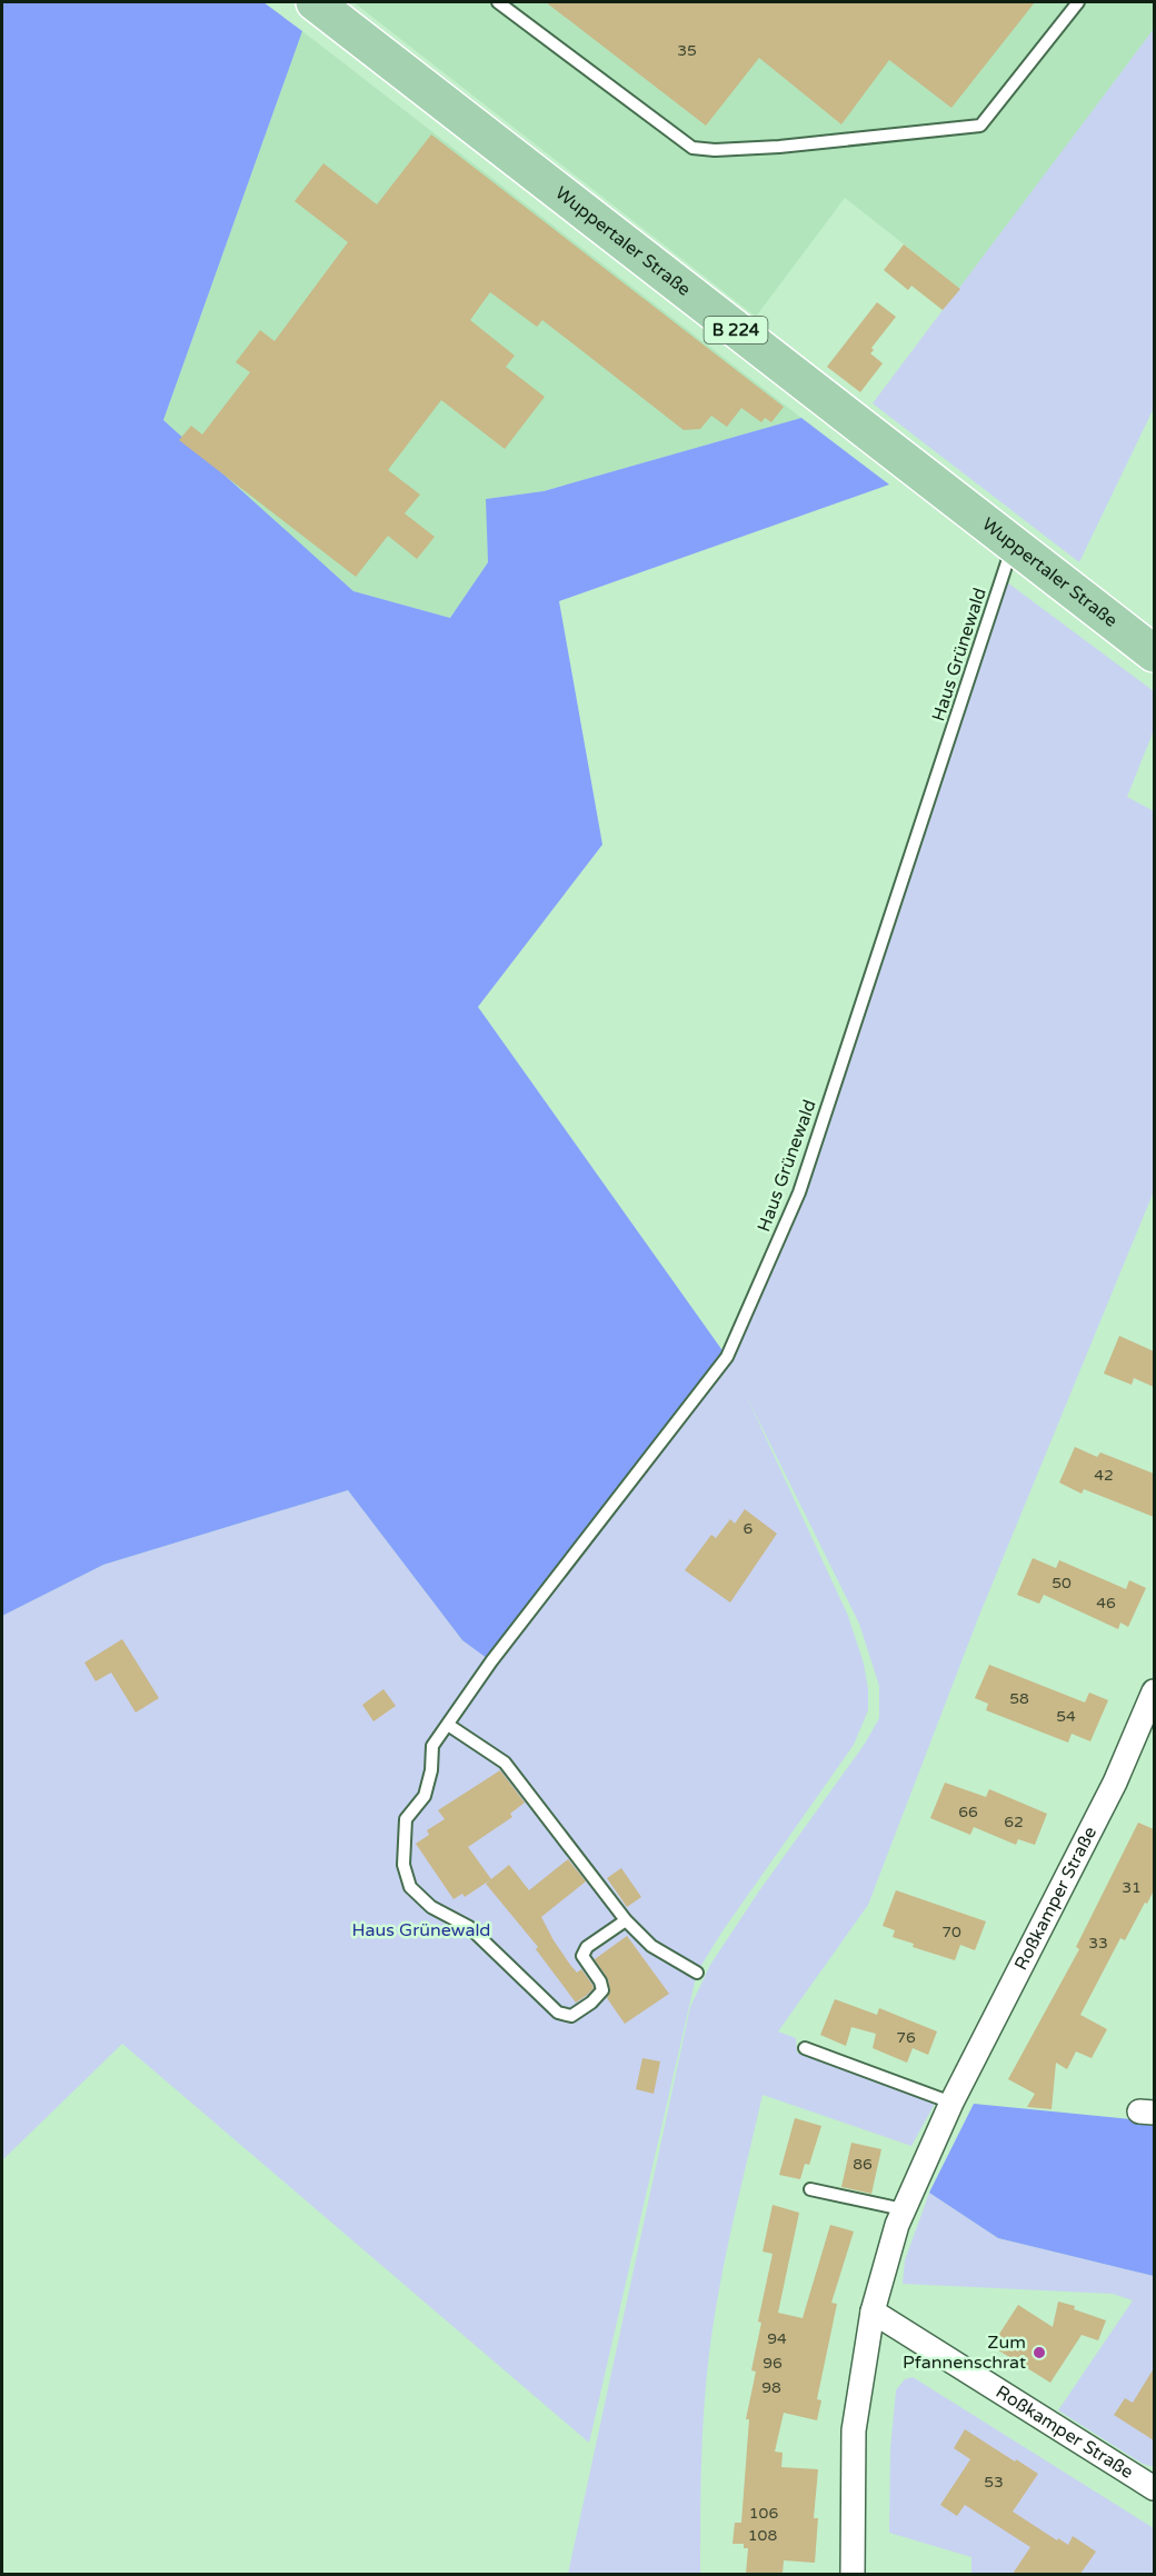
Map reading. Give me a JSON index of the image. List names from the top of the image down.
{
  "streets": {
    "main road": ["Wuppertaler Straße", "B 224"],
    "street": ["Roßkamper Straße"],
    "lane": ["Haus Grünewald"]
  },
  "crossings": [
    ["Wuppertaler Straße", "Haus Grünewald"]
  ],
  "parks": ["Haus Grünewald"],
  "places": ["Zum Pfannenschrat"],
  "house_numbers": [
    "35",
    "42",
    "6",
    "50",
    "46",
    "58",
    "54",
    "66",
    "62",
    "31",
    "70",
    "33",
    "76",
    "86",
    "94",
    "96",
    "98",
    "53",
    "106",
    "108"
  ]
}
